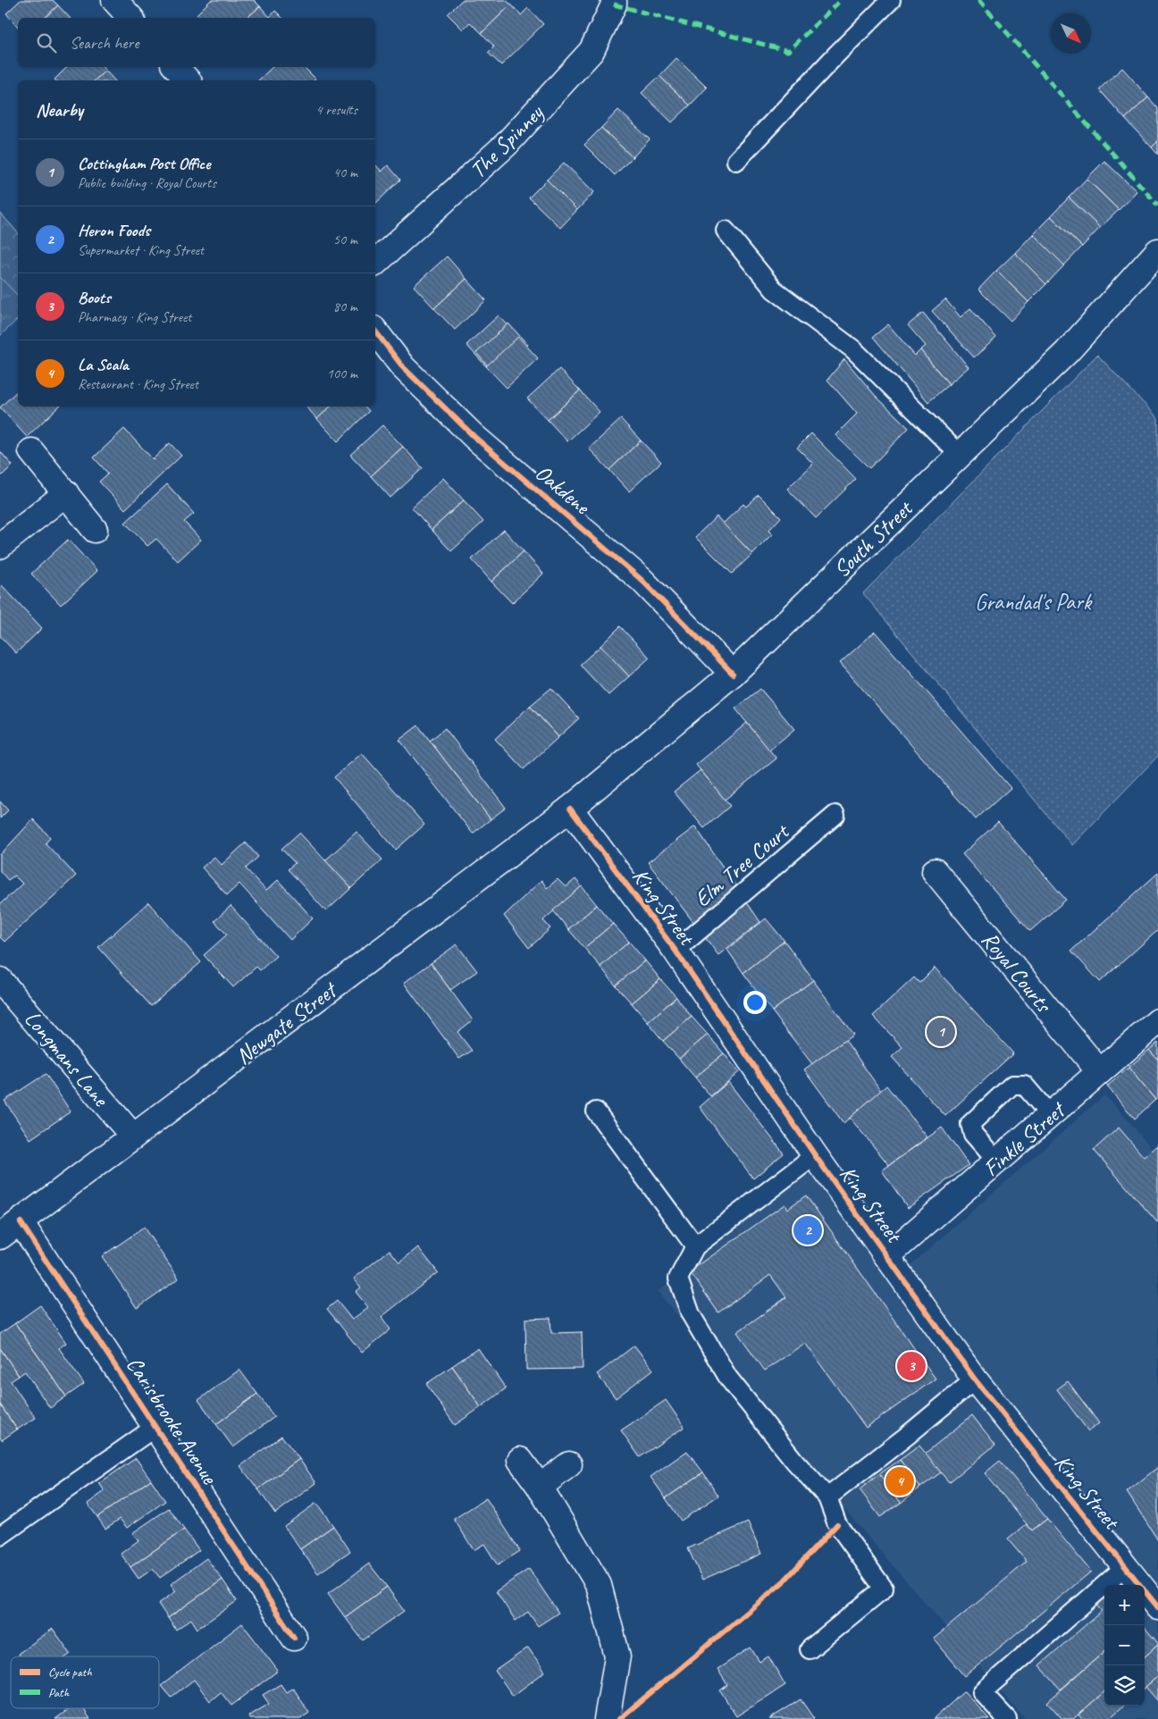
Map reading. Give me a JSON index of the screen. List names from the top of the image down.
{
  "streets": {
    "street": [
      "The Spinney",
      "Oakdene",
      "South Street",
      "King Street",
      "Royal Courts",
      "Newgate Street",
      "Longmans Lane",
      "Finkle Street",
      "Carisbrooke Avenue"
    ],
    "lane": ["Elm Tree Court"]
  },
  "crossings": [
    ["Oakdene", "South Street"],
    ["South Street", "King Street"],
    ["South Street", "Newgate Street"],
    ["Elm Tree Court", "King Street"],
    ["King Street", "Newgate Street"],
    ["King Street", "Finkle Street"],
    ["Royal Courts", "Finkle Street"],
    ["Newgate Street", "Longmans Lane"],
    ["Newgate Street", "Carisbrooke Avenue"]
  ],
  "parks": ["Grandad's Park"],
  "legend": ["Cycle path", "Path"],
  "north": "bottom right",
  "page": {
    "search": "Search here",
    "heading": ["Nearby", "4 results"],
    "list": [
      {
        "mark": "1",
        "name": "Cottingham Post Office",
        "note": "Public building · Royal Courts",
        "value": "40 m"
      },
      {
        "mark": "2",
        "name": "Heron Foods",
        "note": "Supermarket · King Street",
        "value": "50 m"
      },
      {
        "mark": "3",
        "name": "Boots",
        "note": "Pharmacy · King Street",
        "value": "80 m"
      },
      {
        "mark": "4",
        "name": "La Scala",
        "note": "Restaurant · King Street",
        "value": "100 m"
      }
    ],
    "pins": [
      "1",
      "2",
      "3",
      "4"
    ],
    "map_buttons": ["+", "−"]
  }
}
